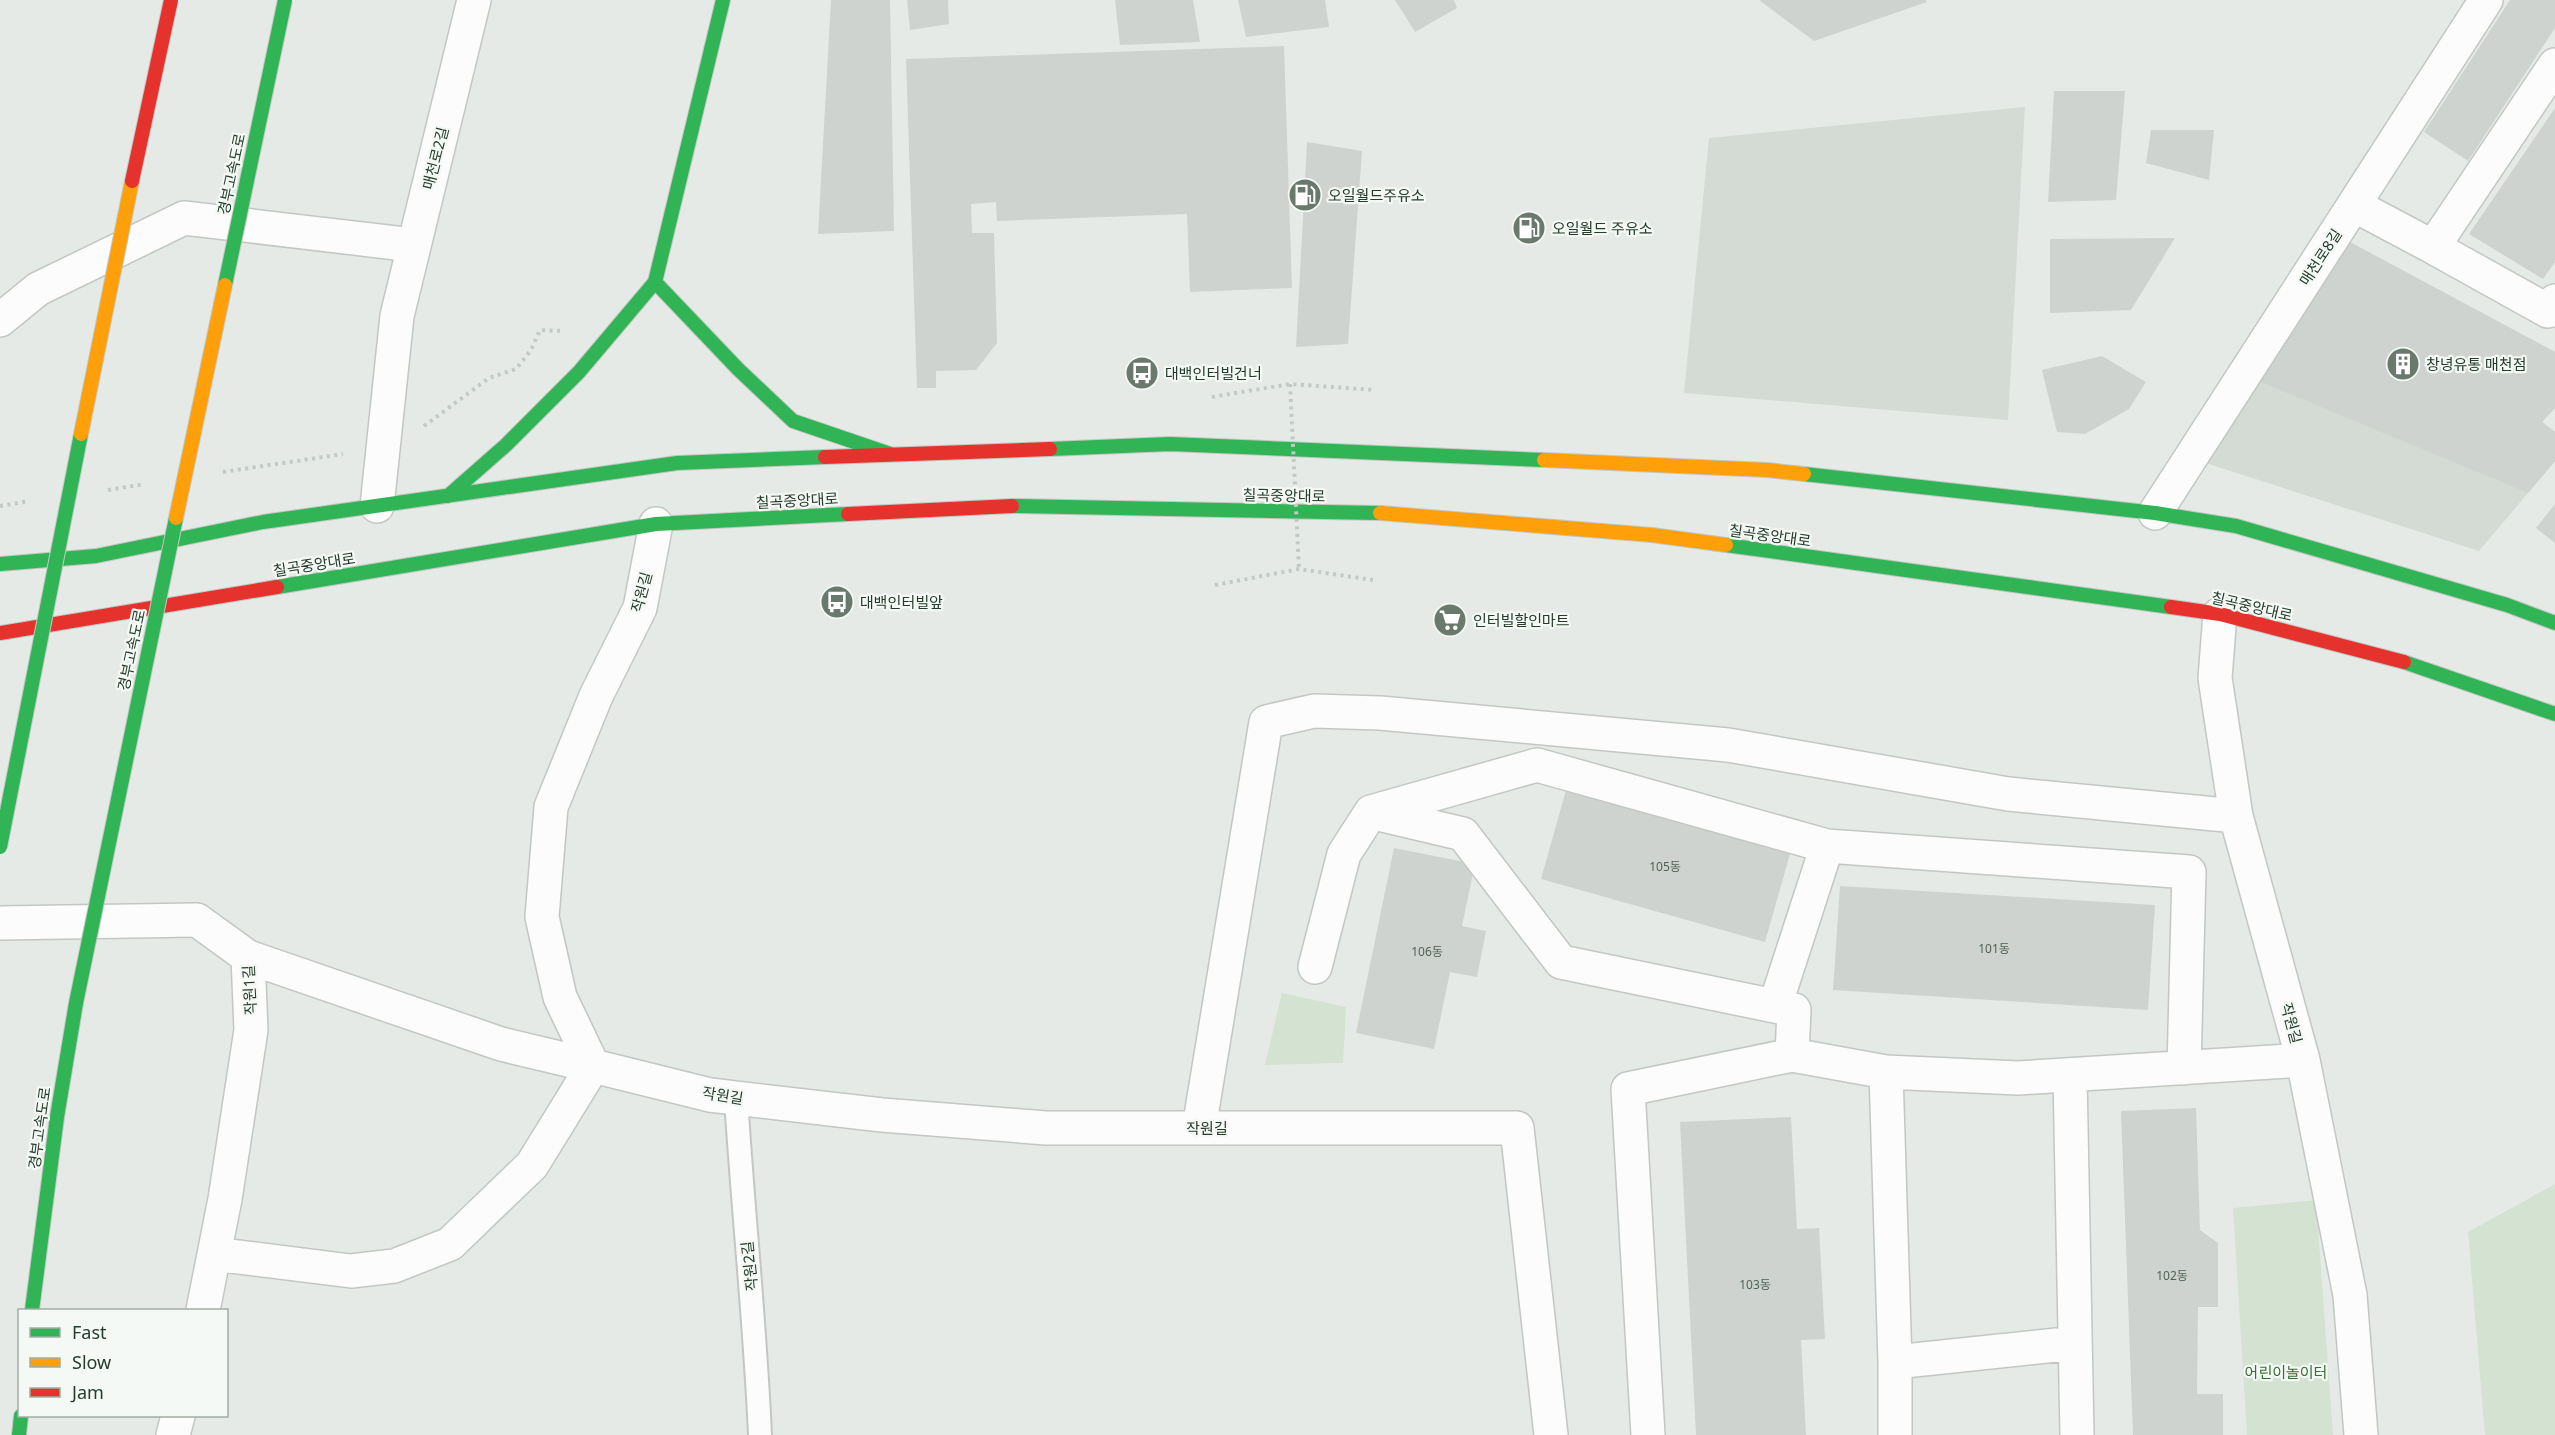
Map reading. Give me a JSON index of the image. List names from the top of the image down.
{
  "streets": {
    "main road": ["경부고속도로", "칠곡중앙대로"],
    "street": [
      "매천로2길",
      "매천로8길",
      "작원길",
      "작원1길"
    ],
    "lane": ["작원2길"]
  },
  "crossings": [
    ["칠곡중앙대로", "작원길"],
    ["작원길", "작원2길"]
  ],
  "parks": ["어린이놀이터"],
  "places": {
    "fuel station": ["오일월드주유소", "오일월드 주유소"],
    "building": ["창녕유통 매천점"],
    "bus stop": ["대백인터빌건너", "대백인터빌앞"],
    "supermarket": ["인터빌할인마트"]
  },
  "house_numbers": [
    "105동",
    "101동",
    "106동",
    "102동",
    "103동"
  ],
  "legend": ["Fast", "Slow", "Jam"]
}
